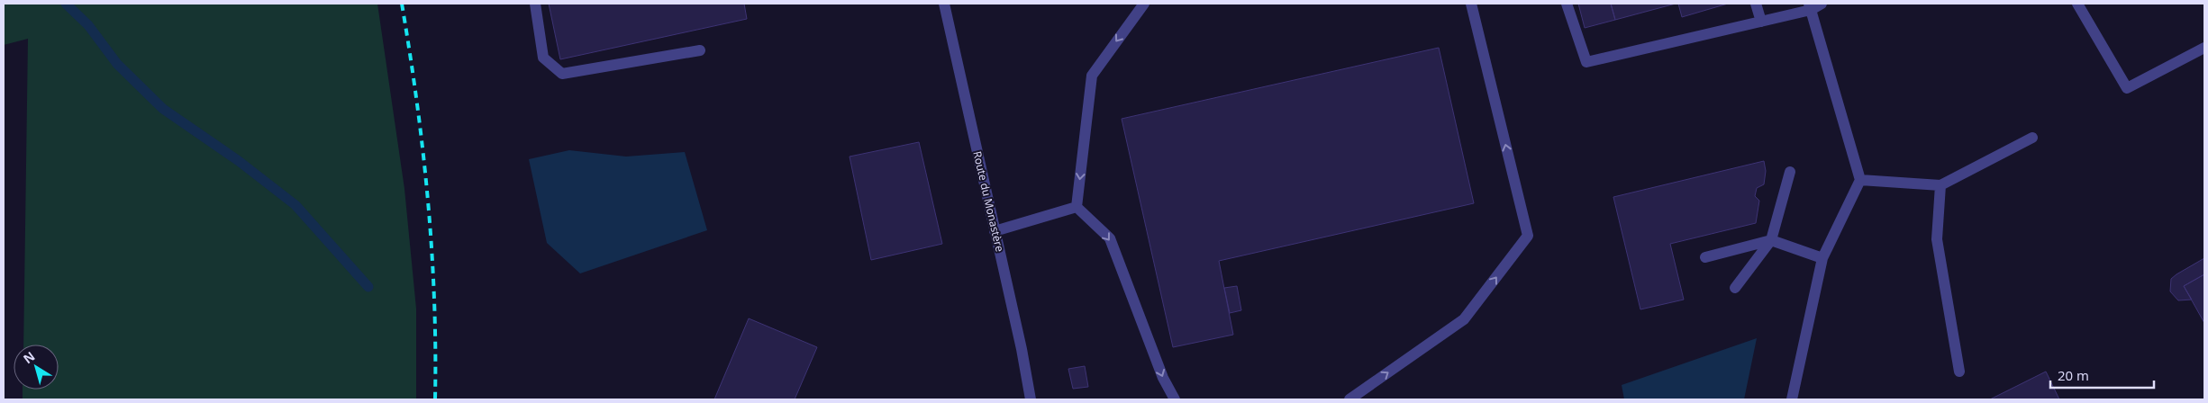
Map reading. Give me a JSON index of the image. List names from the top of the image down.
{
  "streets": {
    "street": ["Route du Monastère"]
  },
  "scale_bar": "20 m",
  "north": "top left"
}
